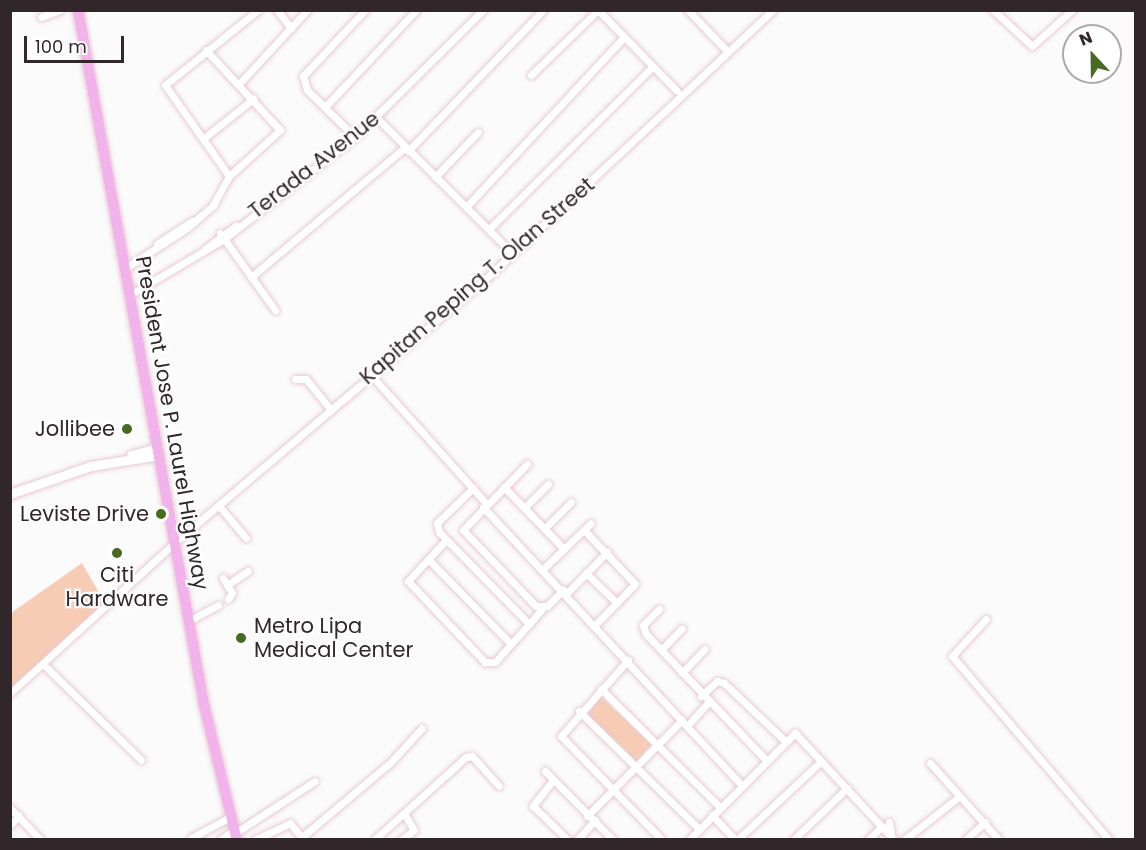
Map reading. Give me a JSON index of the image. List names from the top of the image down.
{
  "streets": {
    "main road": ["President Jose P. Laurel Highway"],
    "street": ["Terada Avenue", "Kapitan Peping T. Olan Street"]
  },
  "crossings": [
    ["Terada Avenue", "President Jose P. Laurel Highway"],
    ["Kapitan Peping T. Olan Street", "President Jose P. Laurel Highway"]
  ],
  "places": [
    "Jollibee",
    "Leviste Drive",
    "Citi Hardware",
    "Metro Lipa Medical Center"
  ],
  "scale_bar": "100 m",
  "north": "top"
}
